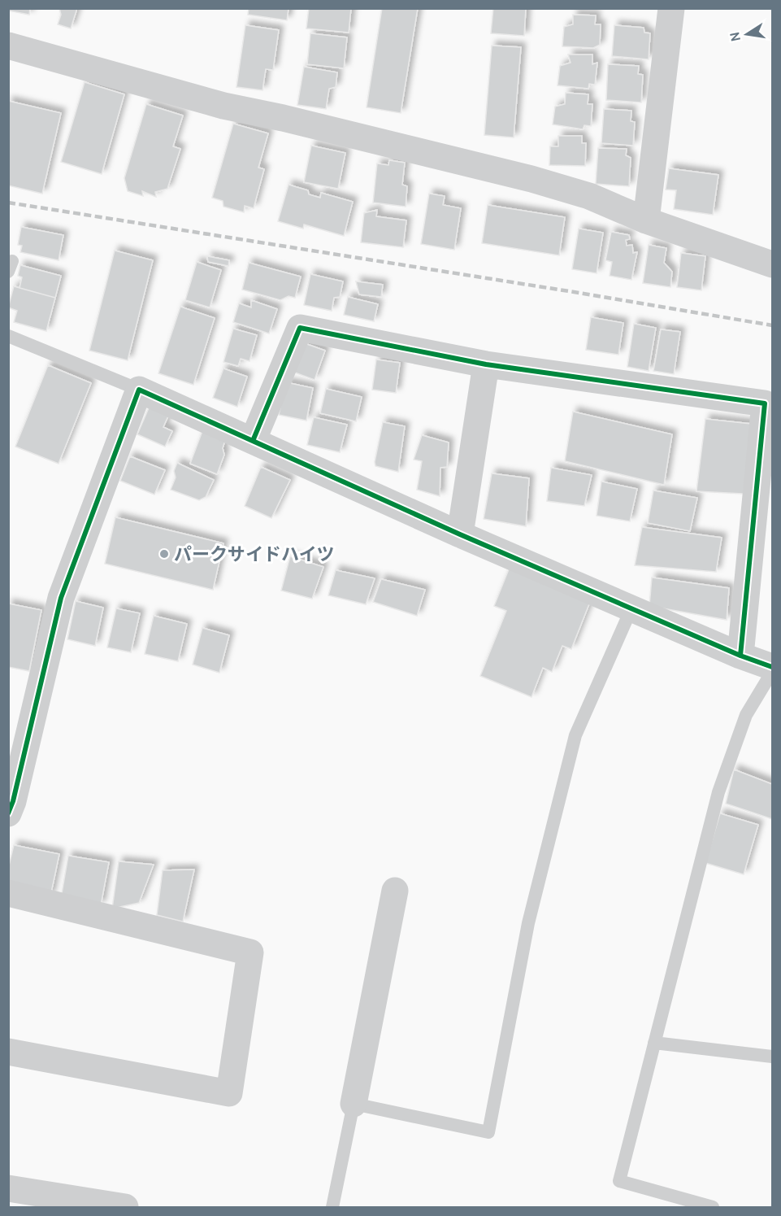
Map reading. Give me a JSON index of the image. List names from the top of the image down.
{
  "places": ["パークサイドハイツ"],
  "north": "left"
}
